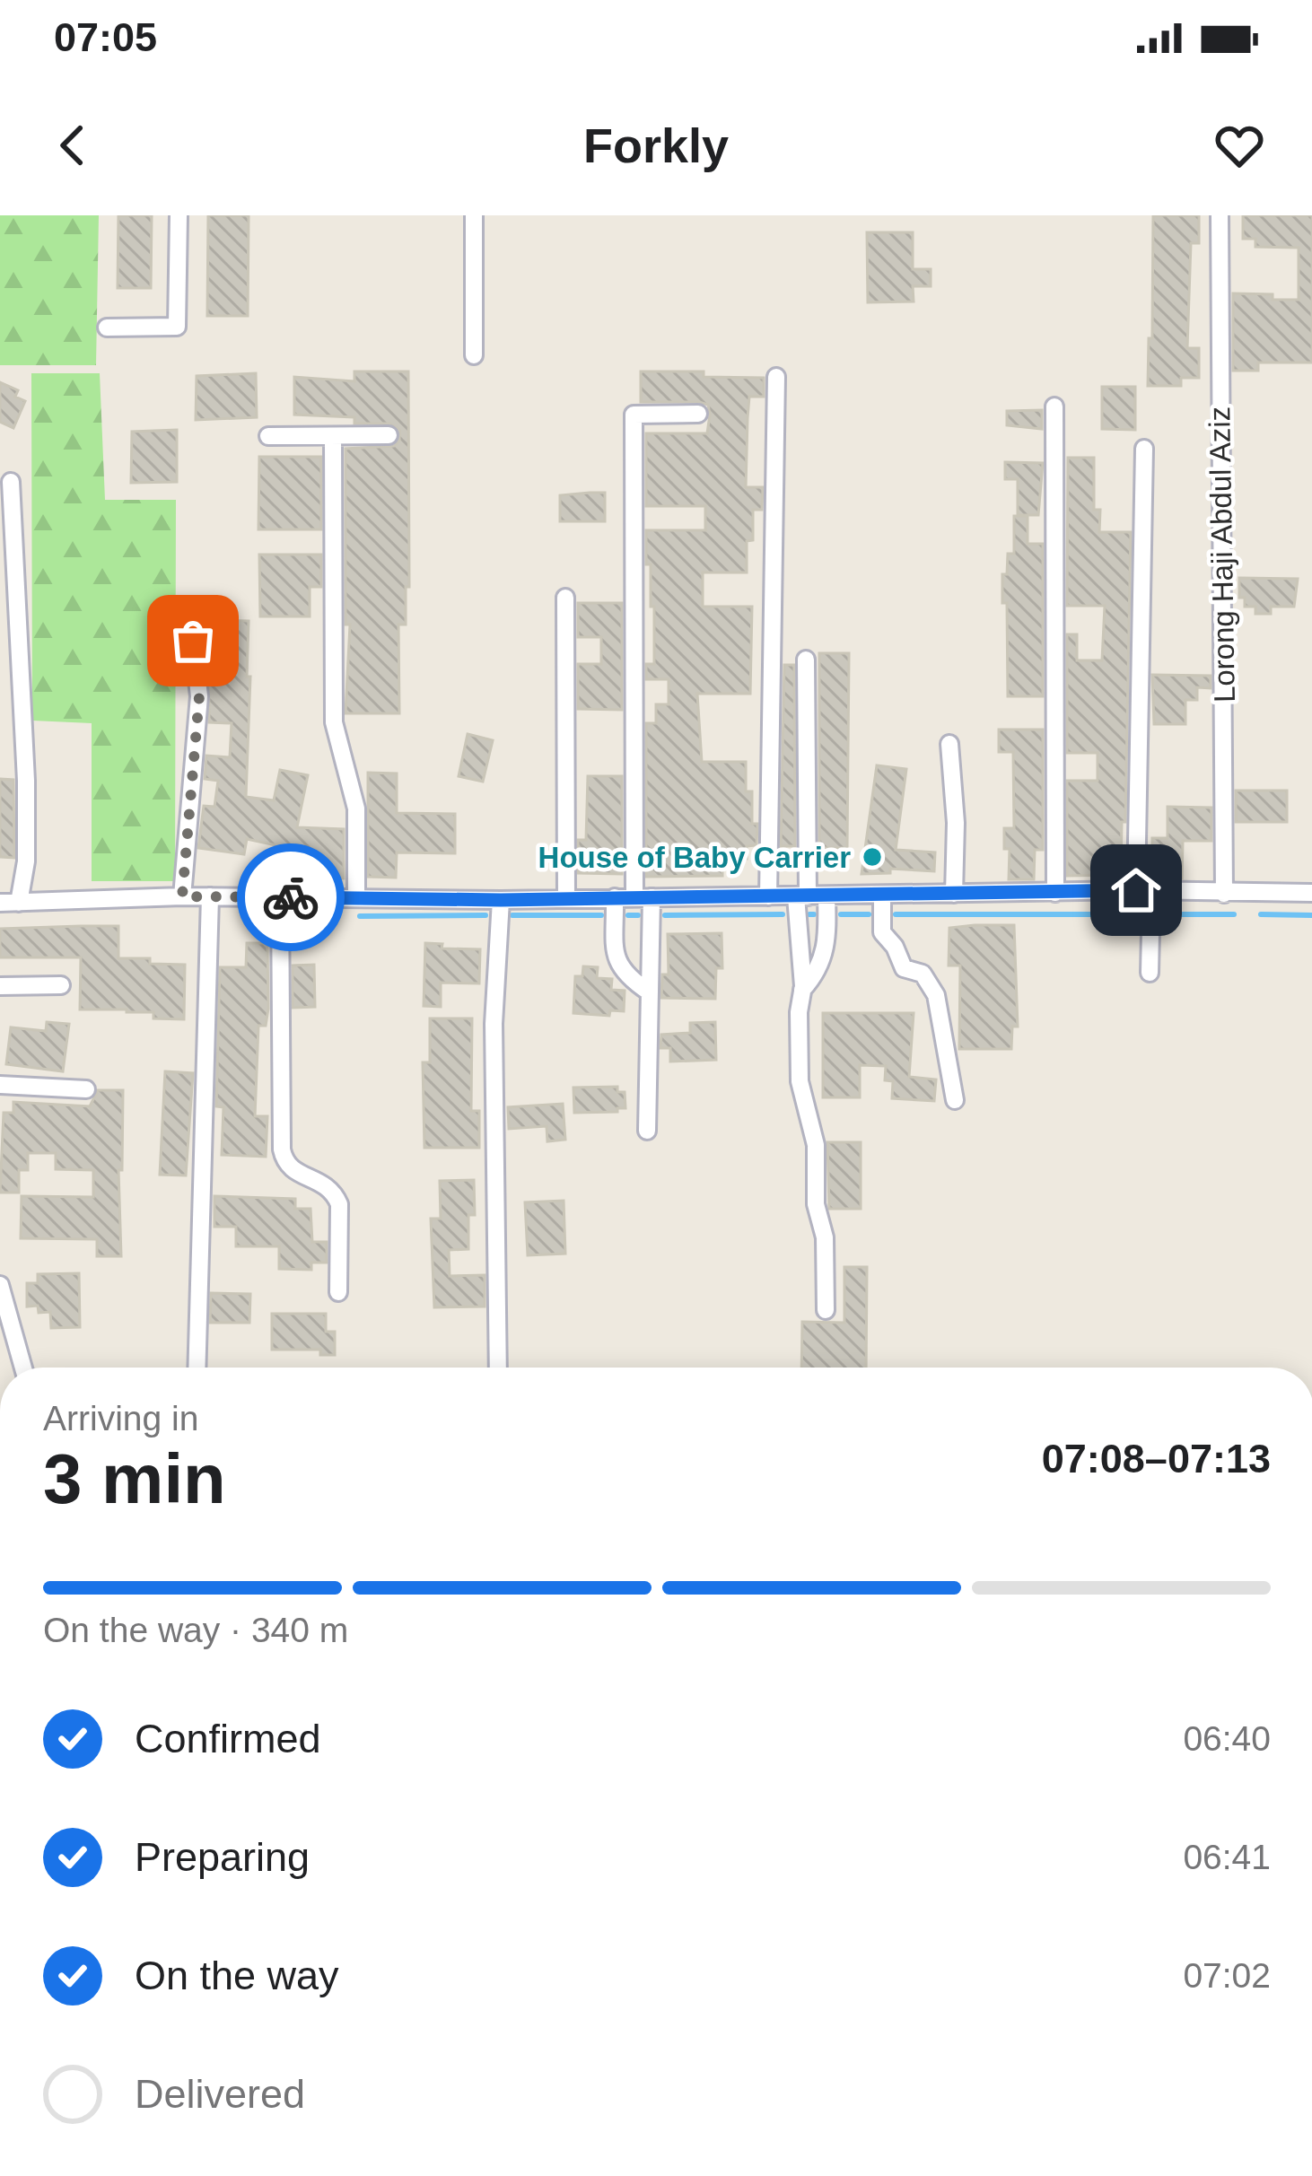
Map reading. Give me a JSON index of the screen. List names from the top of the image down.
{
  "streets": {
    "street": ["Lorong Haji Abdul Aziz"]
  },
  "places": ["House of Baby Carrier"],
  "page": {
    "status": "07:05",
    "header": "Forkly",
    "heading": ["3 min", "Arriving in", "07:08–07:13"],
    "bar": "On the way · 340 m",
    "list": [
      ["Confirmed", "06:40"],
      ["Preparing", "06:41"],
      ["On the way", "07:02"],
      "Delivered"
    ]
  }
}
